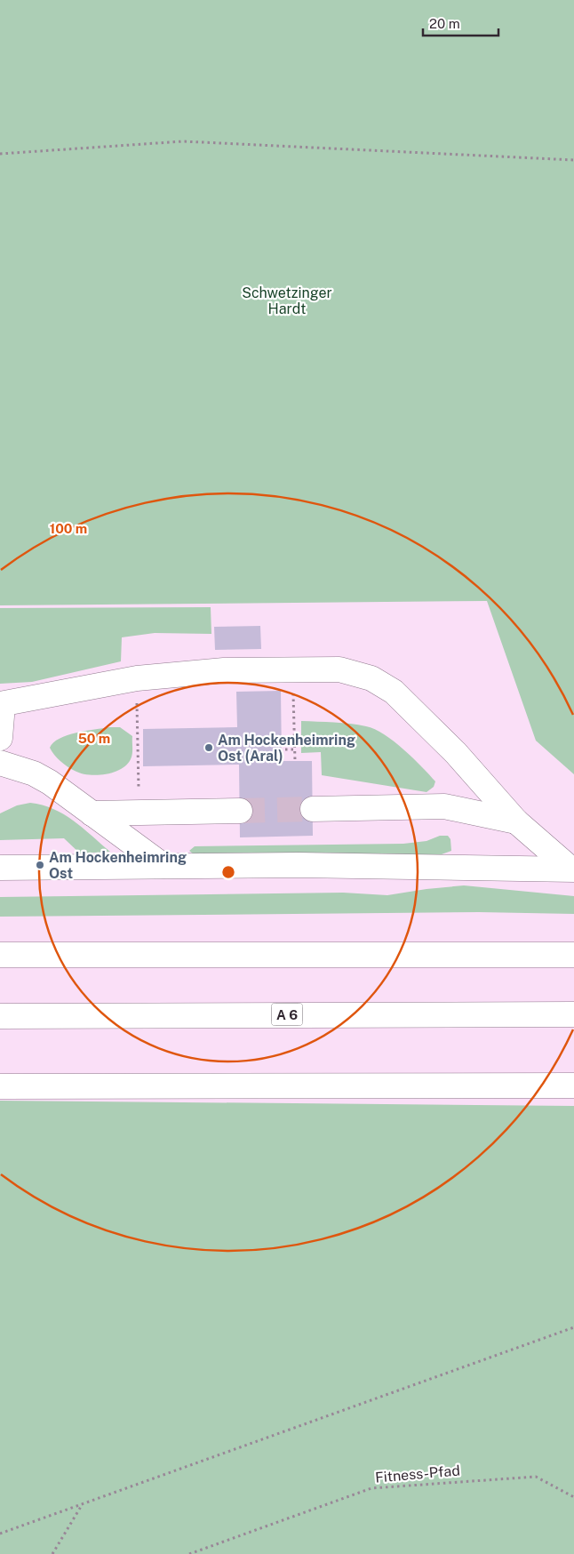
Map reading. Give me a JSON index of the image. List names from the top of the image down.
{
  "streets": {
    "main road": ["A 6"],
    "path": ["Fitness-Pfad"]
  },
  "parks": ["Schwetzinger Hardt"],
  "places": ["Am Hockenheimring Ost (Aral)", "Am Hockenheimring Ost"],
  "scale_bar": "20 m",
  "rings": ["100 m", "50 m"]
}
